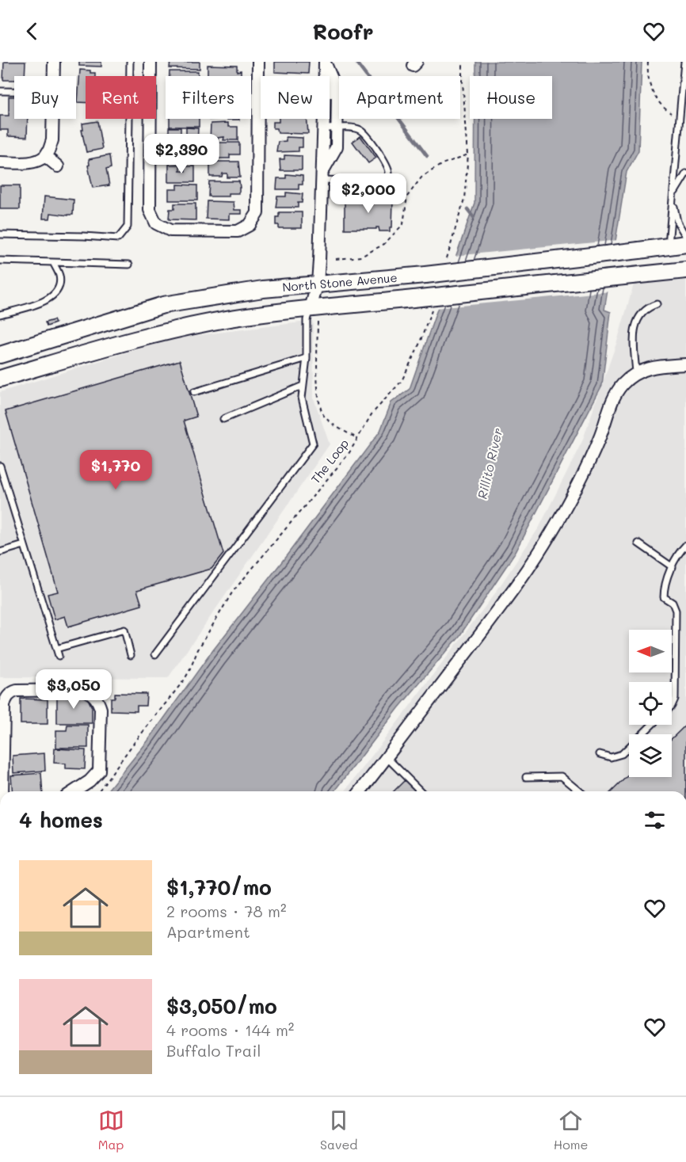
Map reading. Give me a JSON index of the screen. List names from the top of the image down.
{
  "streets": {
    "main road": ["North Stone Avenue"],
    "path": ["The Loop"]
  },
  "crossings": [
    ["North Stone Avenue", "The Loop"]
  ],
  "water": ["Rillito River"],
  "north": "left",
  "page": {
    "header": "Roofr",
    "chip": [
      "Buy",
      "Rent",
      "Filters",
      "New",
      "Apartment",
      "House"
    ],
    "price": [
      "$2,390",
      "$2,000",
      "$1,770",
      "$3,050"
    ],
    "heading": "4 homes",
    "list": [
      {
        "name": "$1,770/mo",
        "note": "2 rooms · 78 m² · Apartment"
      },
      {
        "name": "$3,050/mo",
        "note": "4 rooms · 144 m² · Buffalo Trail"
      }
    ],
    "tabs": ["Map", "Saved", "Home"]
  }
}
